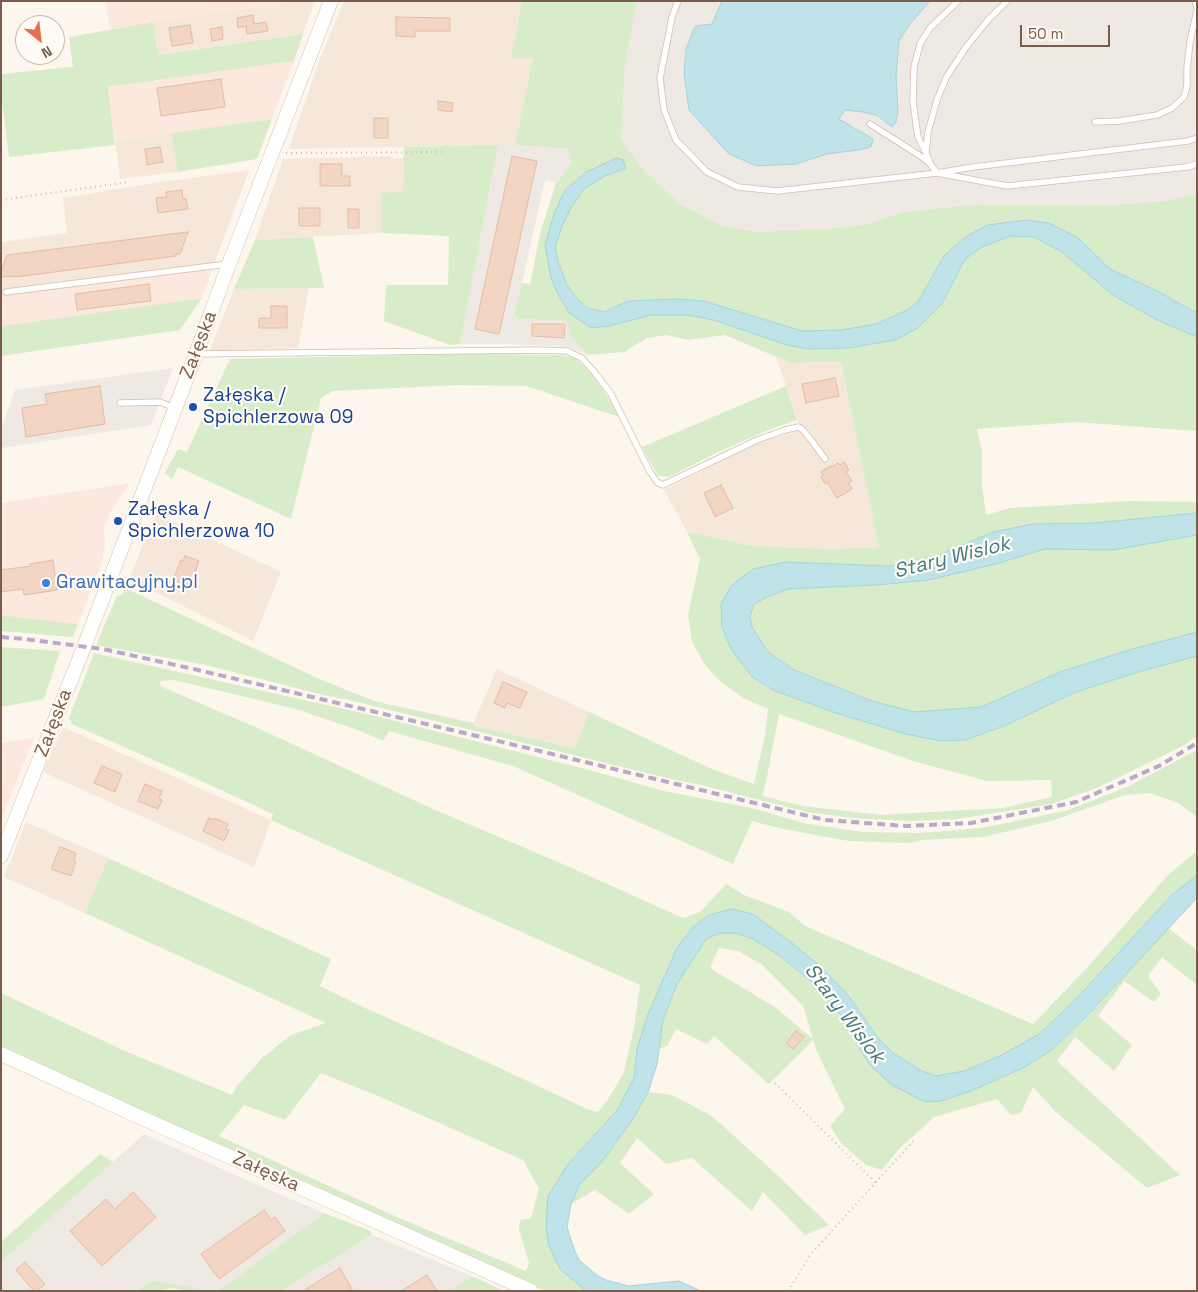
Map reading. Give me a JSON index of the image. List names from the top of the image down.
{
  "streets": {
    "street": ["Załęska"]
  },
  "water": ["Stary Wislok"],
  "places": ["Załęska / Spichlerzowa 09", "Załęska / Spichlerzowa 10", "Grawitacyjny.pl"],
  "scale_bar": "50 m",
  "north": "bottom right"
}
